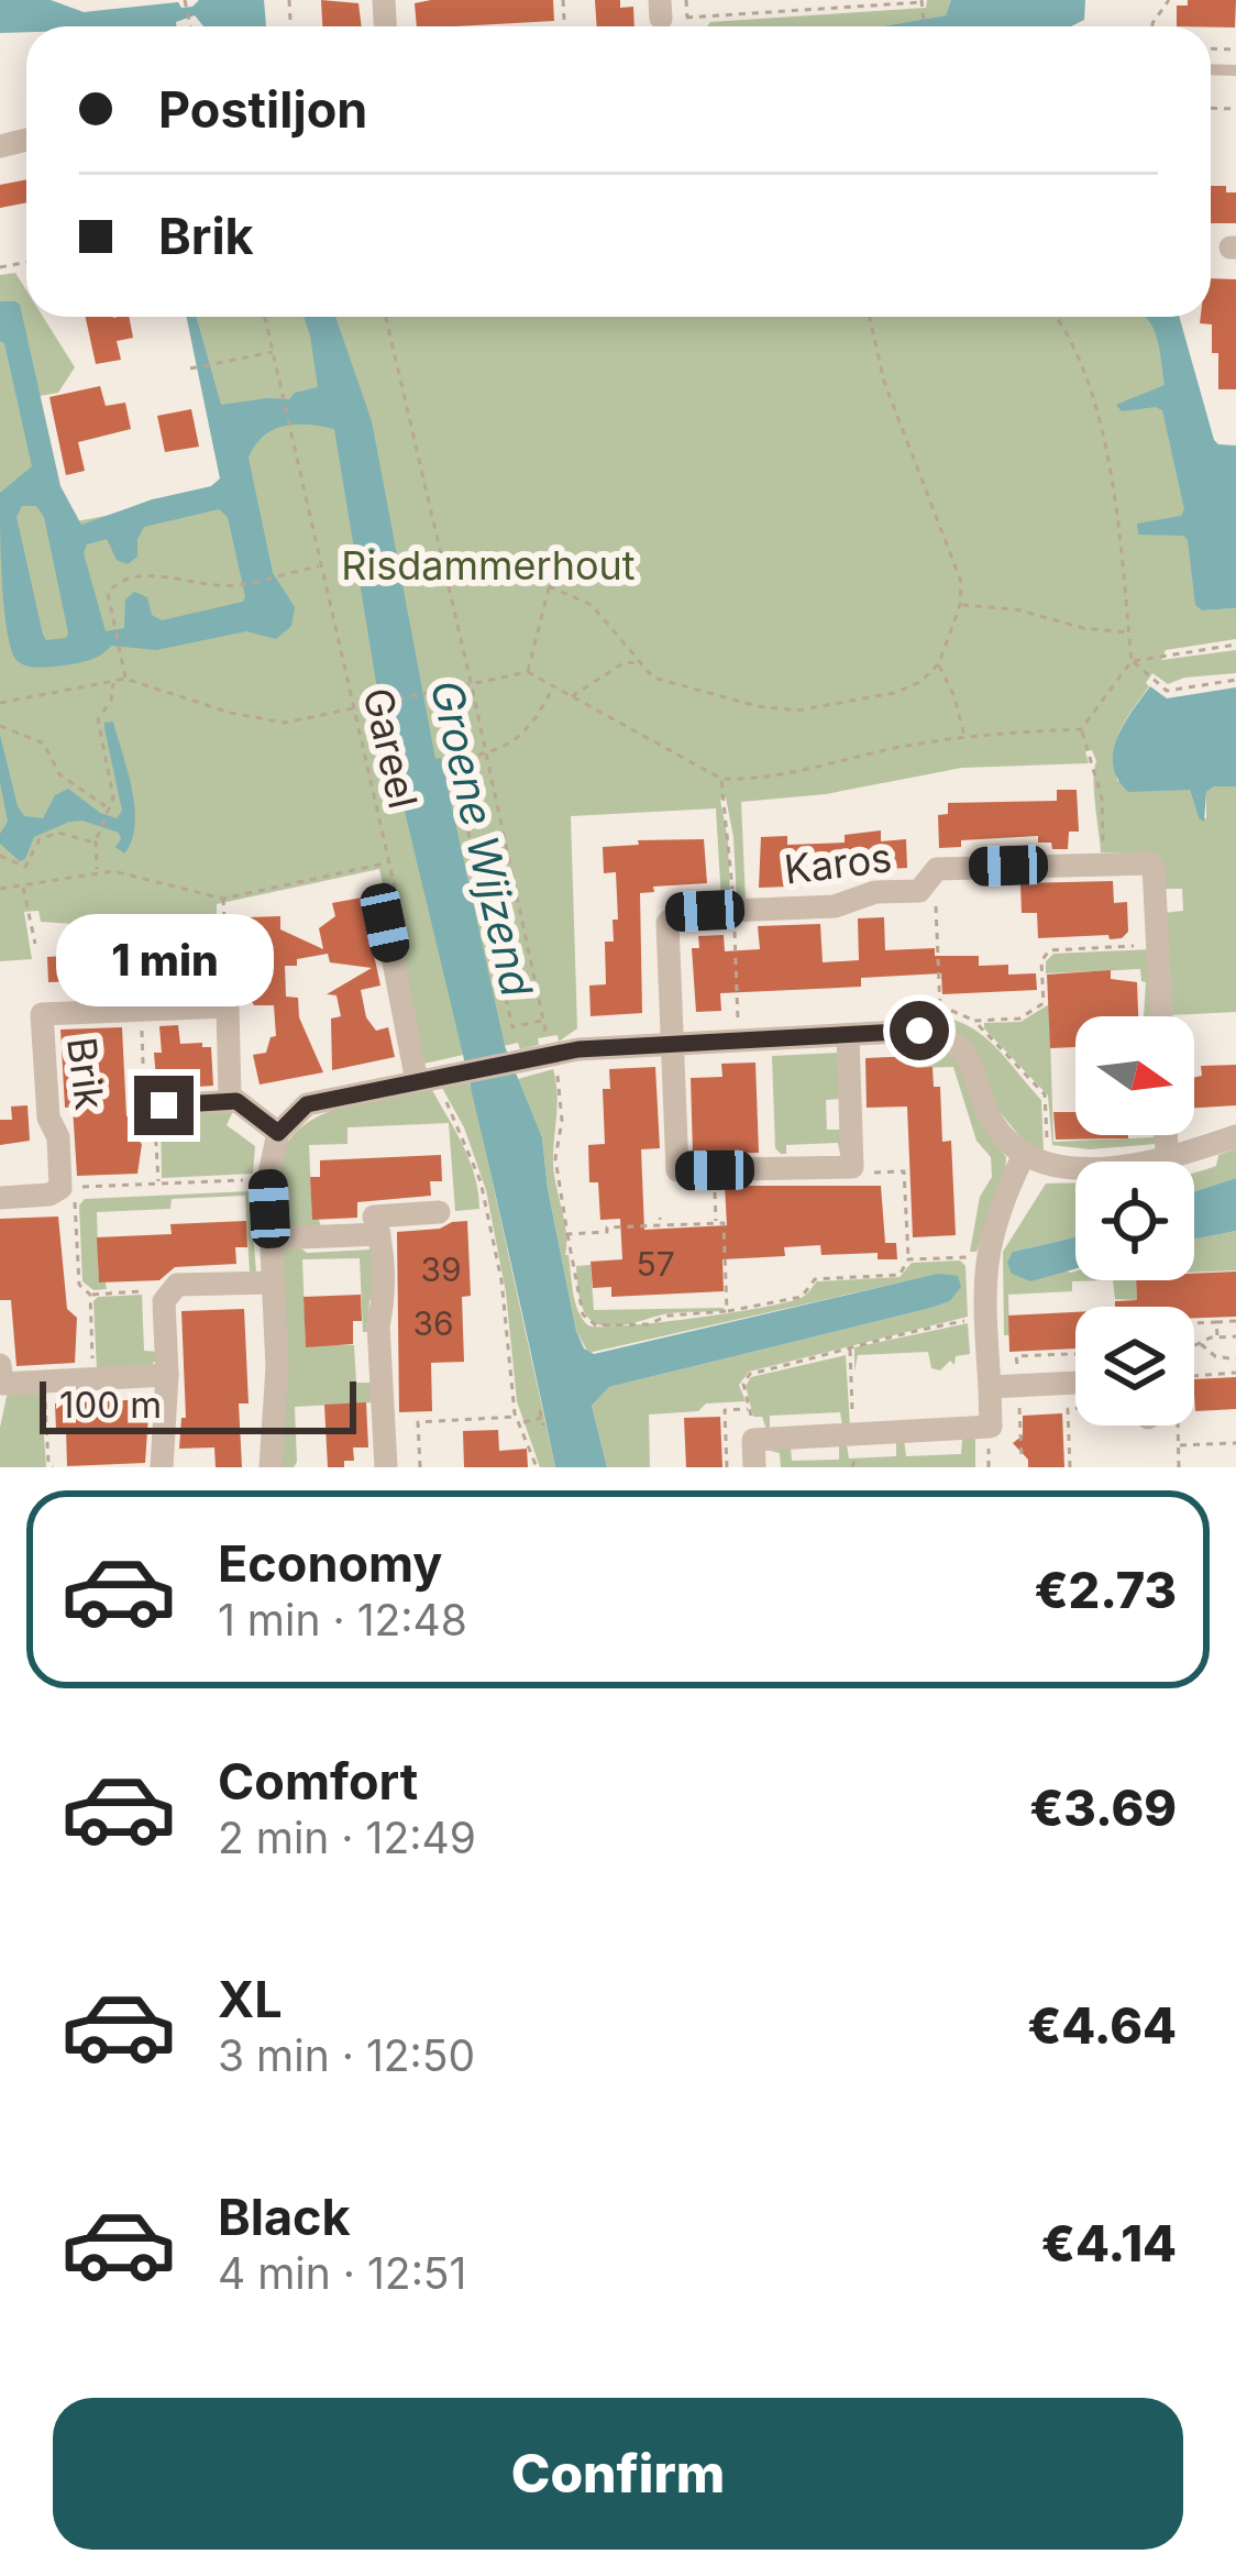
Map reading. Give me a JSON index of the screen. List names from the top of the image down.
{
  "streets": {
    "street": ["Karos", "Brik"],
    "path": ["Gareel"]
  },
  "water": ["Groene Wijzend"],
  "parks": ["Risdammerhout"],
  "house_numbers": ["57", "39", "36"],
  "scale_bar": "100 m",
  "north": "right",
  "page": {
    "banner": ["Postiljon", "Brik"],
    "bubble": "1 min",
    "scale": "100 m",
    "list": [
      {
        "name": "Economy",
        "note": "1 min · 12:48",
        "value": "€2.73"
      },
      {
        "name": "Comfort",
        "note": "2 min · 12:49",
        "value": "€3.69"
      },
      {
        "name": "XL",
        "note": "3 min · 12:50",
        "value": "€4.64"
      },
      {
        "name": "Black",
        "note": "4 min · 12:51",
        "value": "€4.14"
      }
    ],
    "buttons": "Confirm"
  }
}
